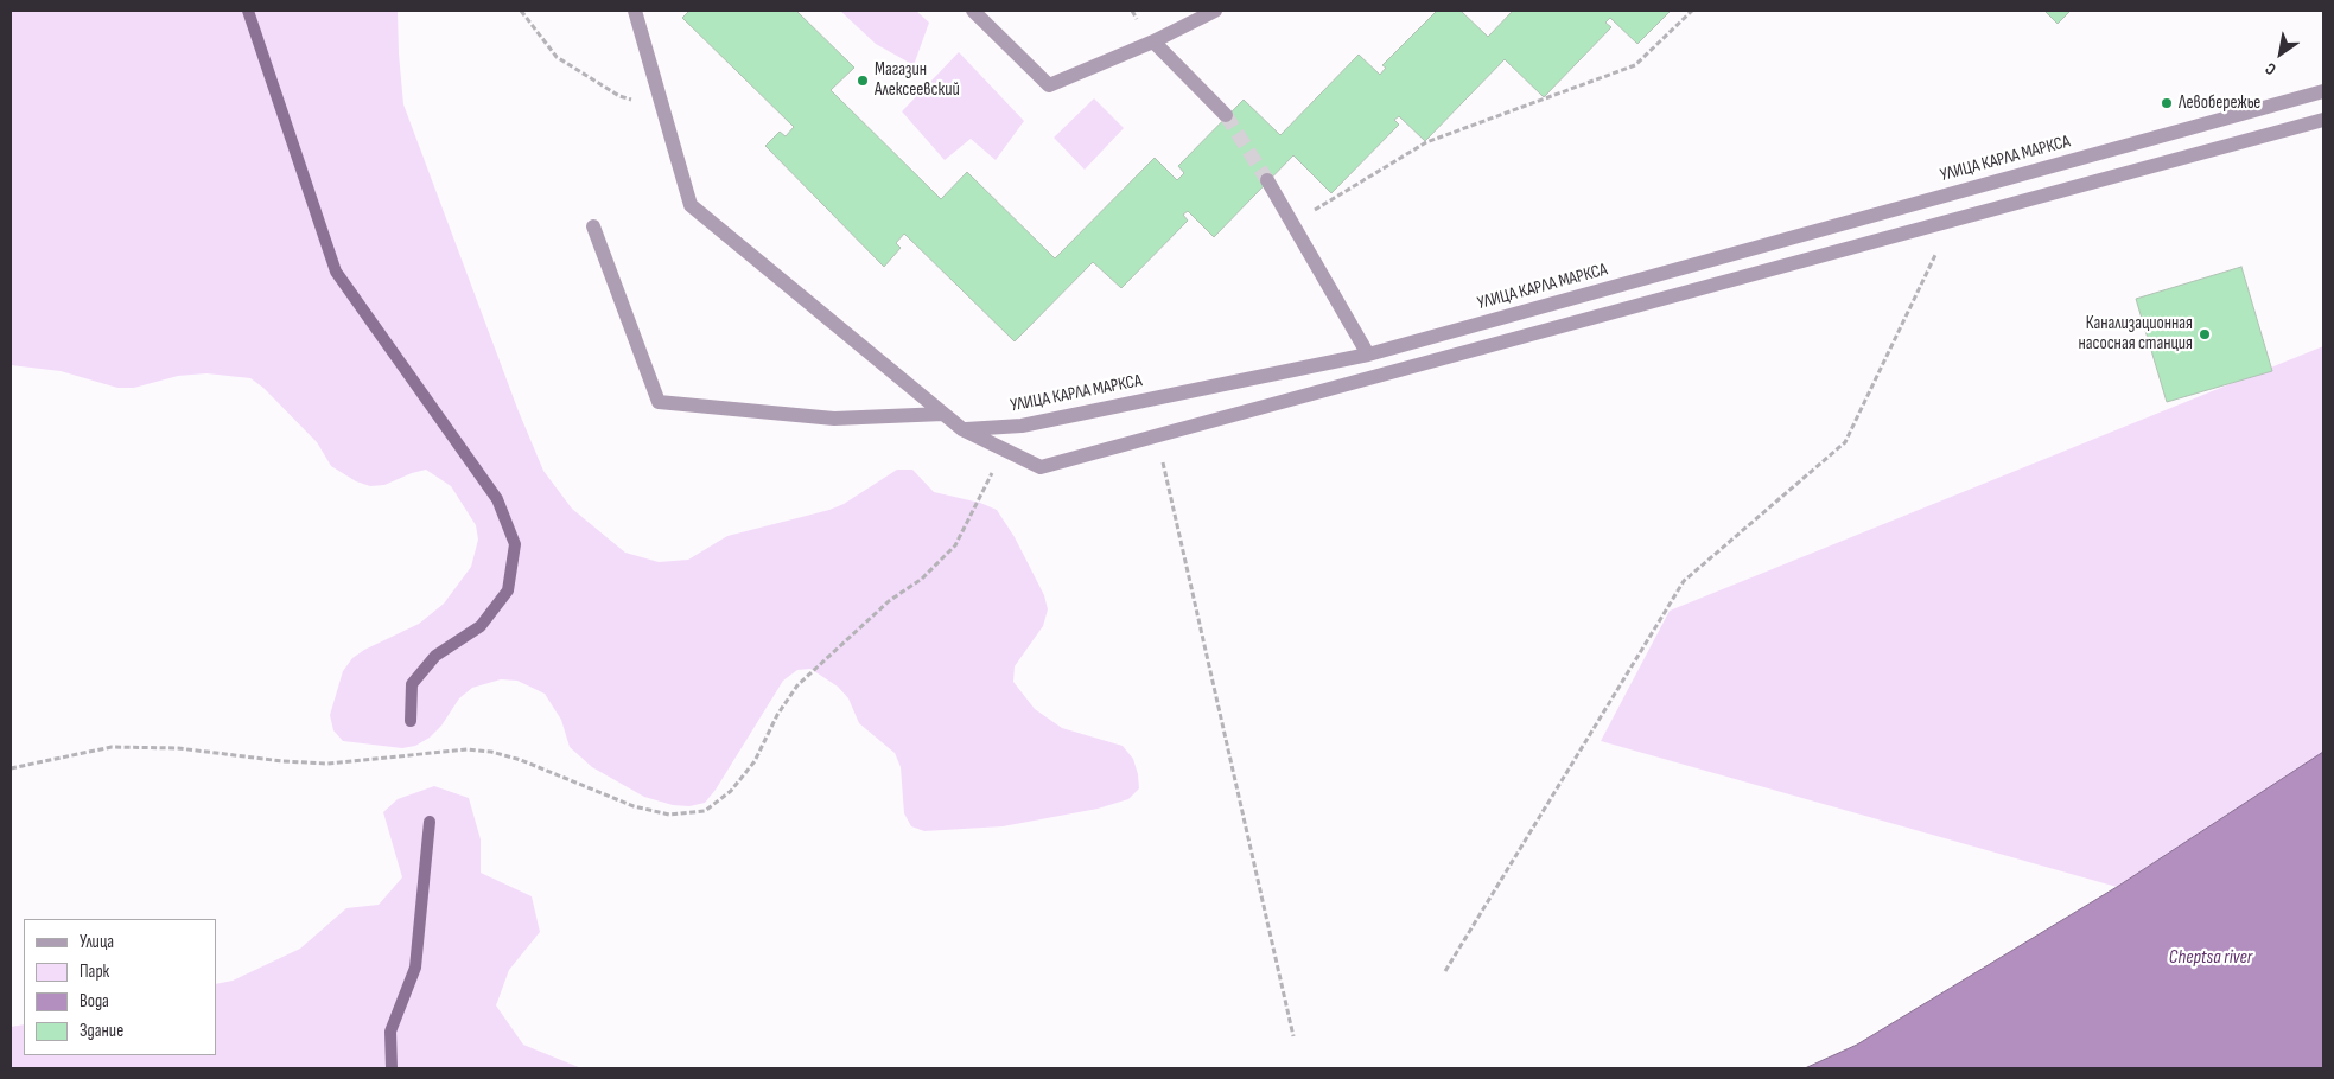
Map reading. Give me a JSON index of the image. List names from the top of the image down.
{
  "streets": {
    "street": ["УЛИЦА КАРЛА МАРКСА"]
  },
  "water": ["Cheptsa river"],
  "places": ["Магазин Алексеевский", "Левобережье", "Канализационная насосная станция"],
  "legend": [
    "Улица",
    "Парк",
    "Вода",
    "Здание"
  ],
  "north": "bottom left"
}
